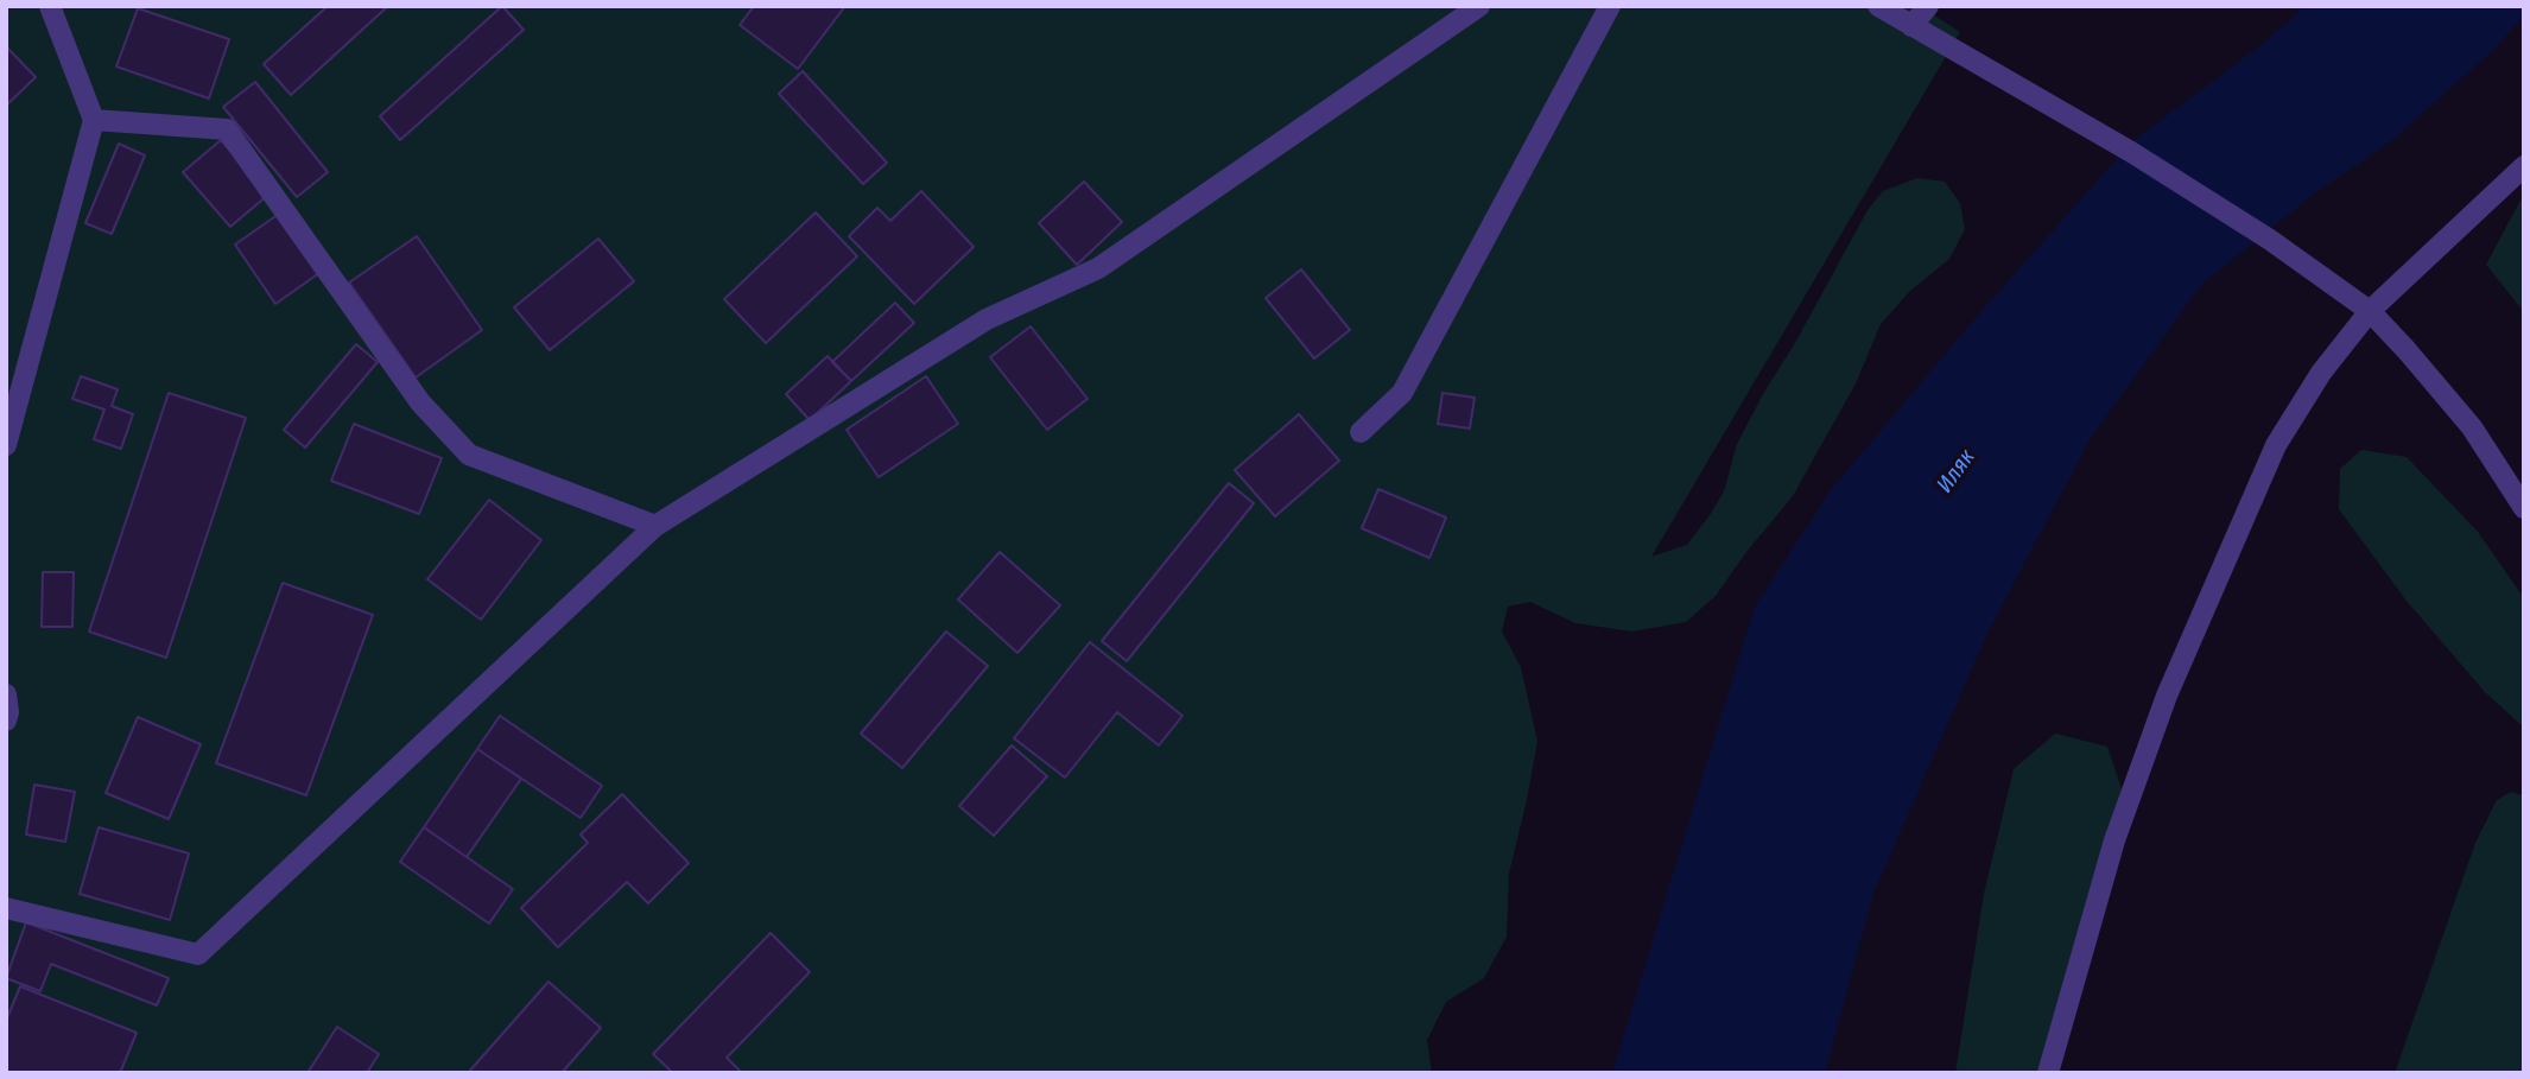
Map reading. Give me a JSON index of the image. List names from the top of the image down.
{
  "water": ["Иляк"]
}
